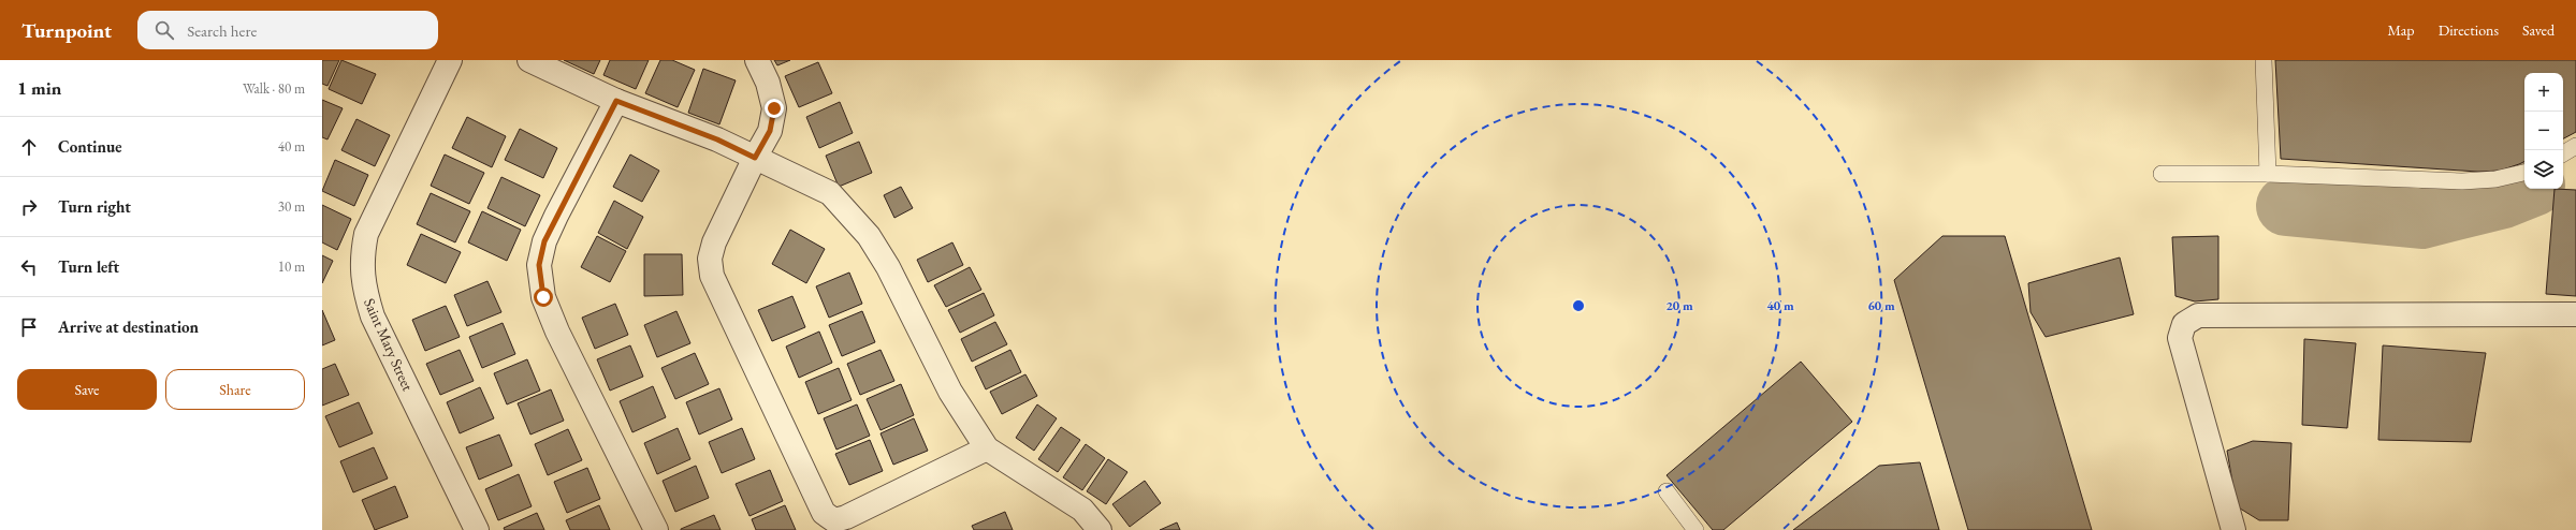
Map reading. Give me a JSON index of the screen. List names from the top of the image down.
{
  "streets": {
    "street": ["Saint Mary Street"]
  },
  "page": {
    "header": "Turnpoint",
    "search": "Search here",
    "nav": ["Map", "Directions", "Saved"],
    "heading": ["1 min", "Walk · 80 m"],
    "map_buttons": ["+", "−"],
    "list": [
      ["Continue", "40 m"],
      ["Turn right", "30 m"],
      ["Turn left", "10 m"],
      "Arrive at destination"
    ],
    "buttons": ["Save", "Share"]
  },
  "rings": ["20 m", "40 m", "60 m"]
}
